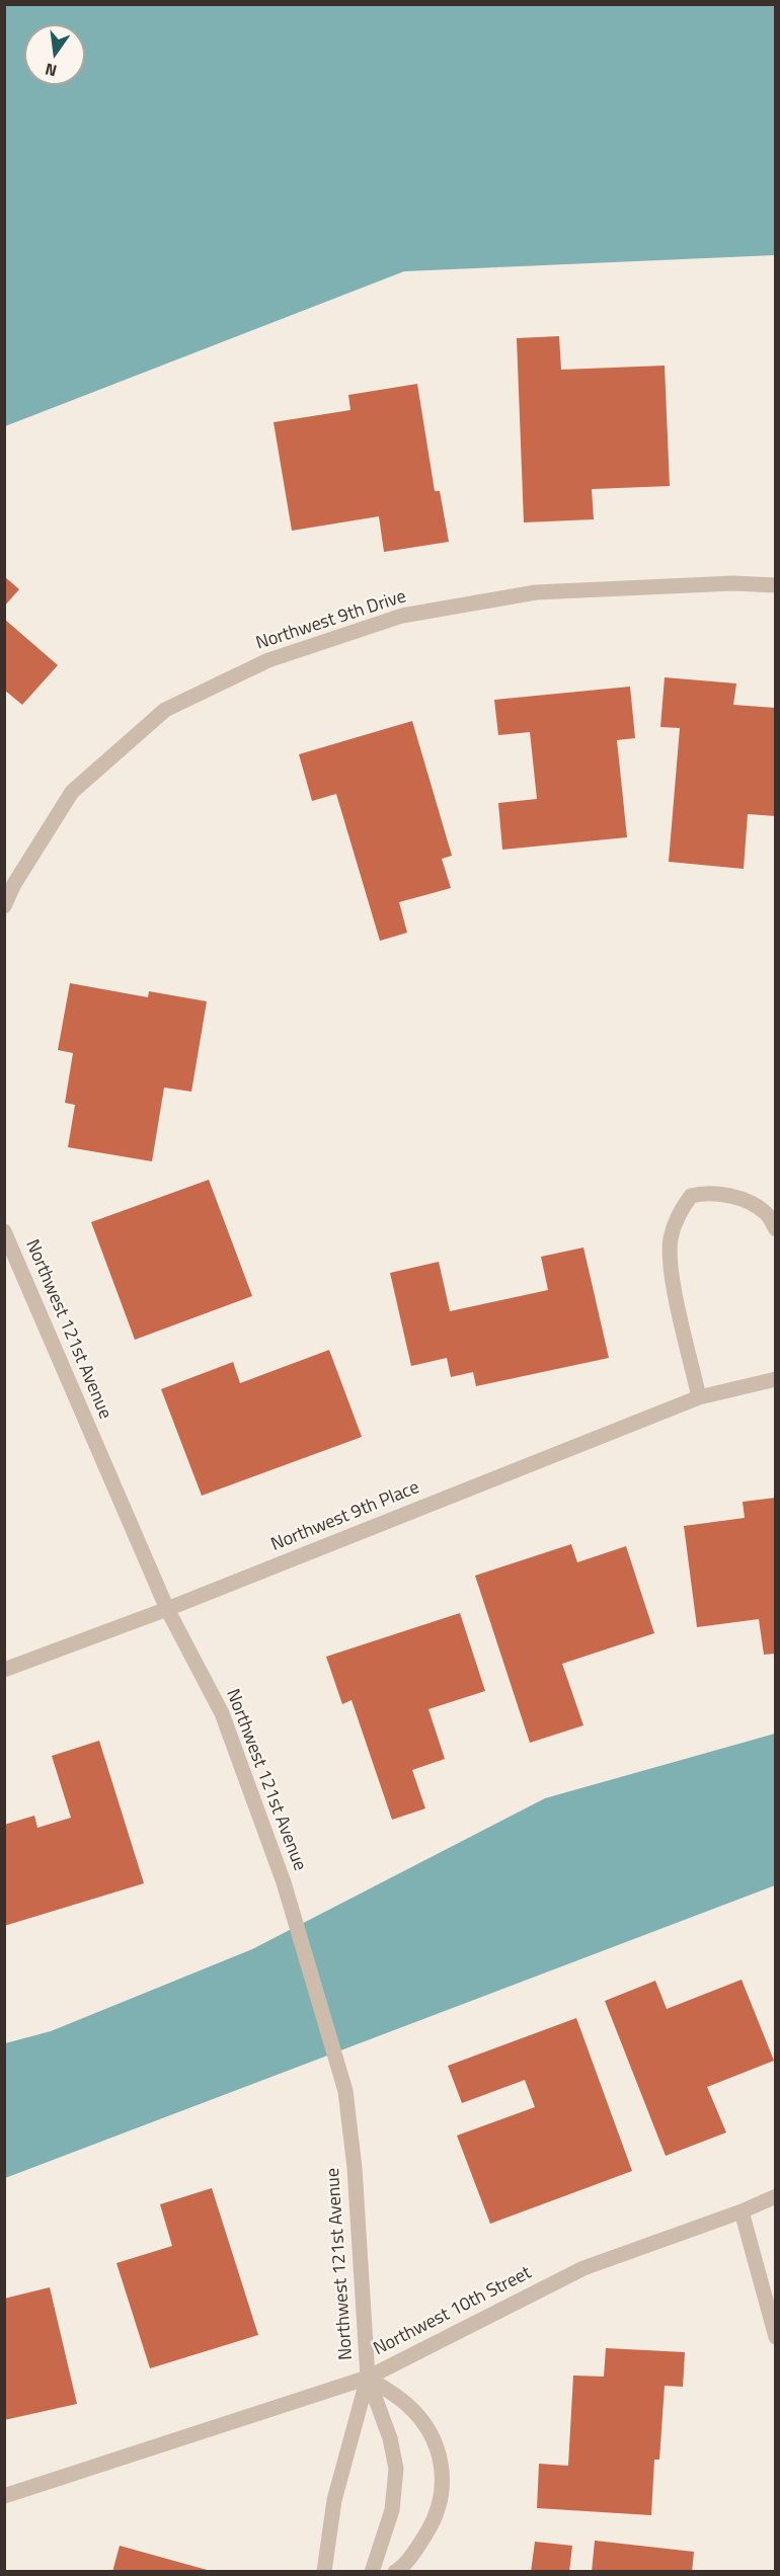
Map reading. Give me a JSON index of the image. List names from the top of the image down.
{
  "streets": {
    "street": [
      "Northwest 9th Drive",
      "Northwest 121st Avenue",
      "Northwest 9th Place",
      "Northwest 10th Street"
    ]
  },
  "crossings": [
    ["Northwest 121st Avenue", "Northwest 9th Place"],
    ["Northwest 121st Avenue", "Northwest 10th Street"]
  ],
  "north": "bottom"
}
